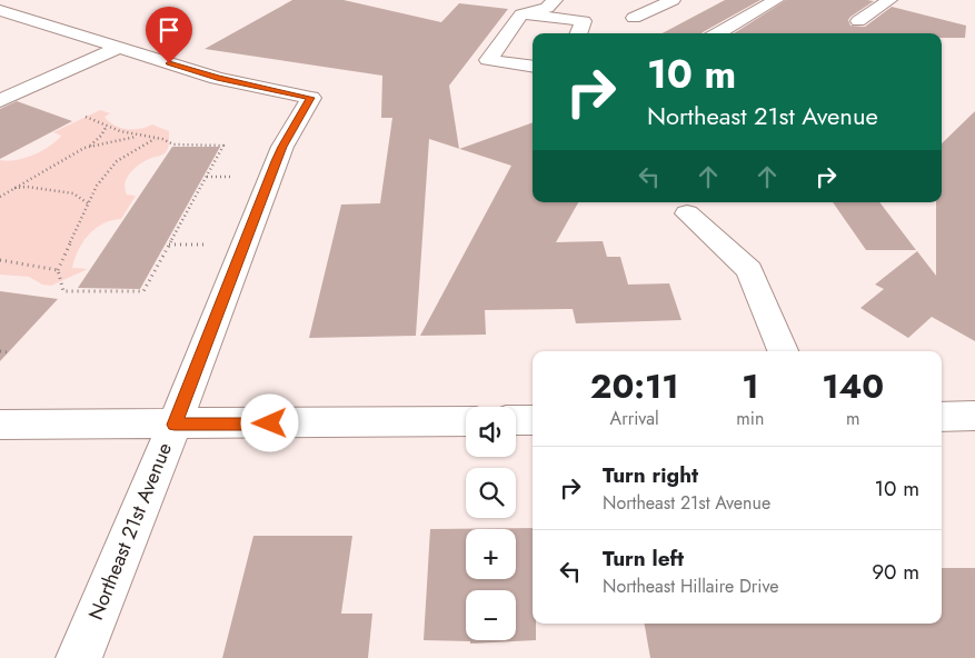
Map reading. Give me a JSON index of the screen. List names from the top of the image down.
{
  "streets": {
    "street": ["Northeast 21st Avenue"]
  },
  "page": {
    "turn": ["10 m", "Northeast 21st Avenue"],
    "eta": [
      "20:11",
      "Arrival",
      "1",
      "min",
      "140",
      "m"
    ],
    "map_buttons": ["+", "−"],
    "list": [
      {
        "name": "Turn right",
        "note": "Northeast 21st Avenue",
        "value": "10 m"
      },
      {
        "name": "Turn left",
        "note": "Northeast Hillaire Drive",
        "value": "90 m"
      }
    ]
  }
}
